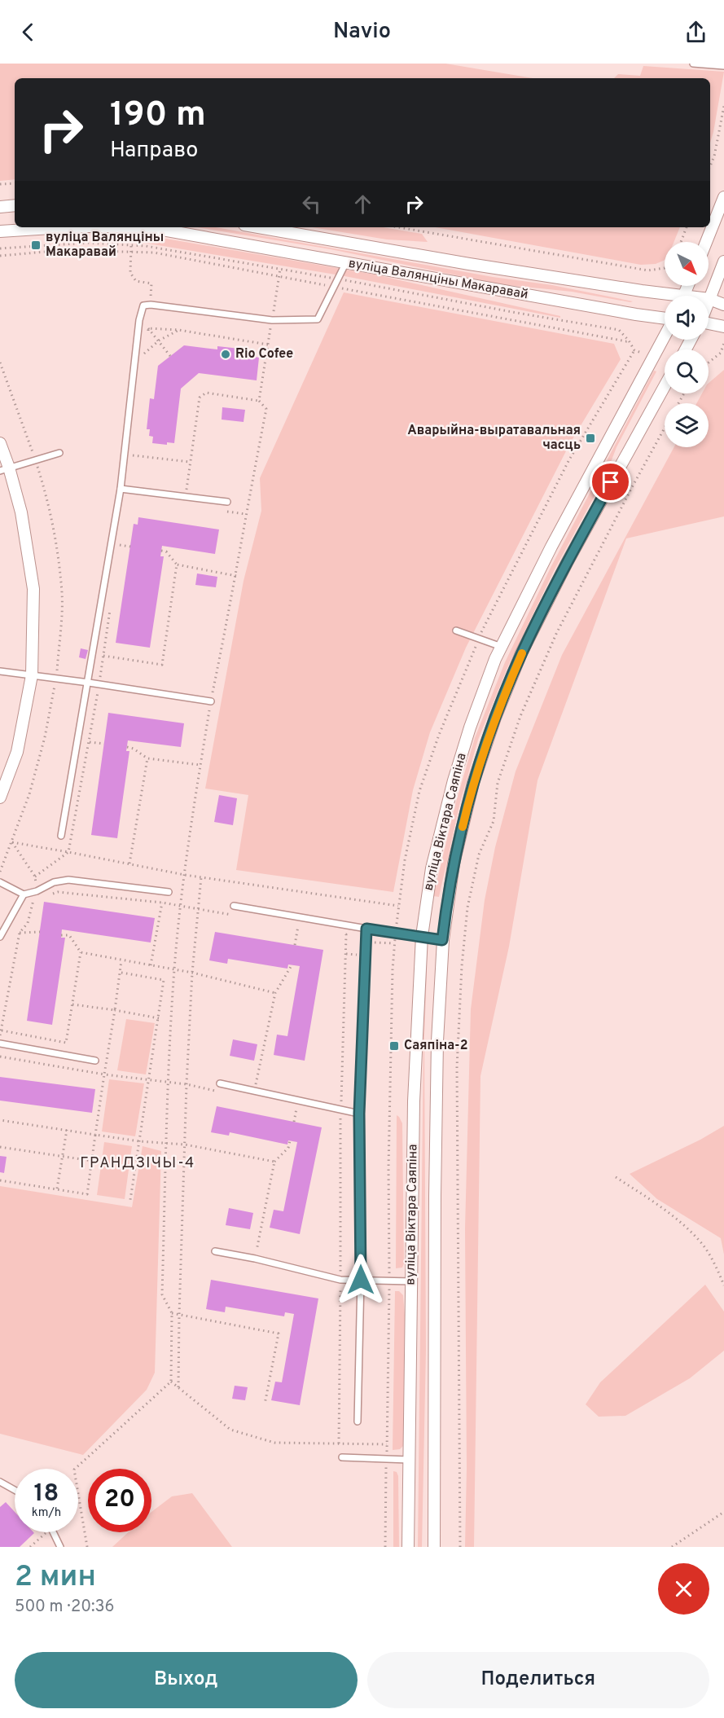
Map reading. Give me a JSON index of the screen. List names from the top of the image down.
{
  "streets": {
    "street": ["вуліца Валянціны Макаравай", "вуліца Віктара Саяпіна"]
  },
  "districts": ["ГРАНДЗІЧЫ-4"],
  "places": {
    "transit": ["вуліца Валянціны Макаравай", "Аварыйна-выратавальная часць", "Саяпіна-2"],
    "other": ["Rio Cofee"]
  },
  "north": "bottom right",
  "page": {
    "header": "Navio",
    "turn": ["190 m", "Направо"],
    "speed": "18 km/h",
    "limit": "20",
    "heading": ["2 мин", "500 m · 20:36"],
    "buttons": ["Выход", "Поделиться"]
  }
}
